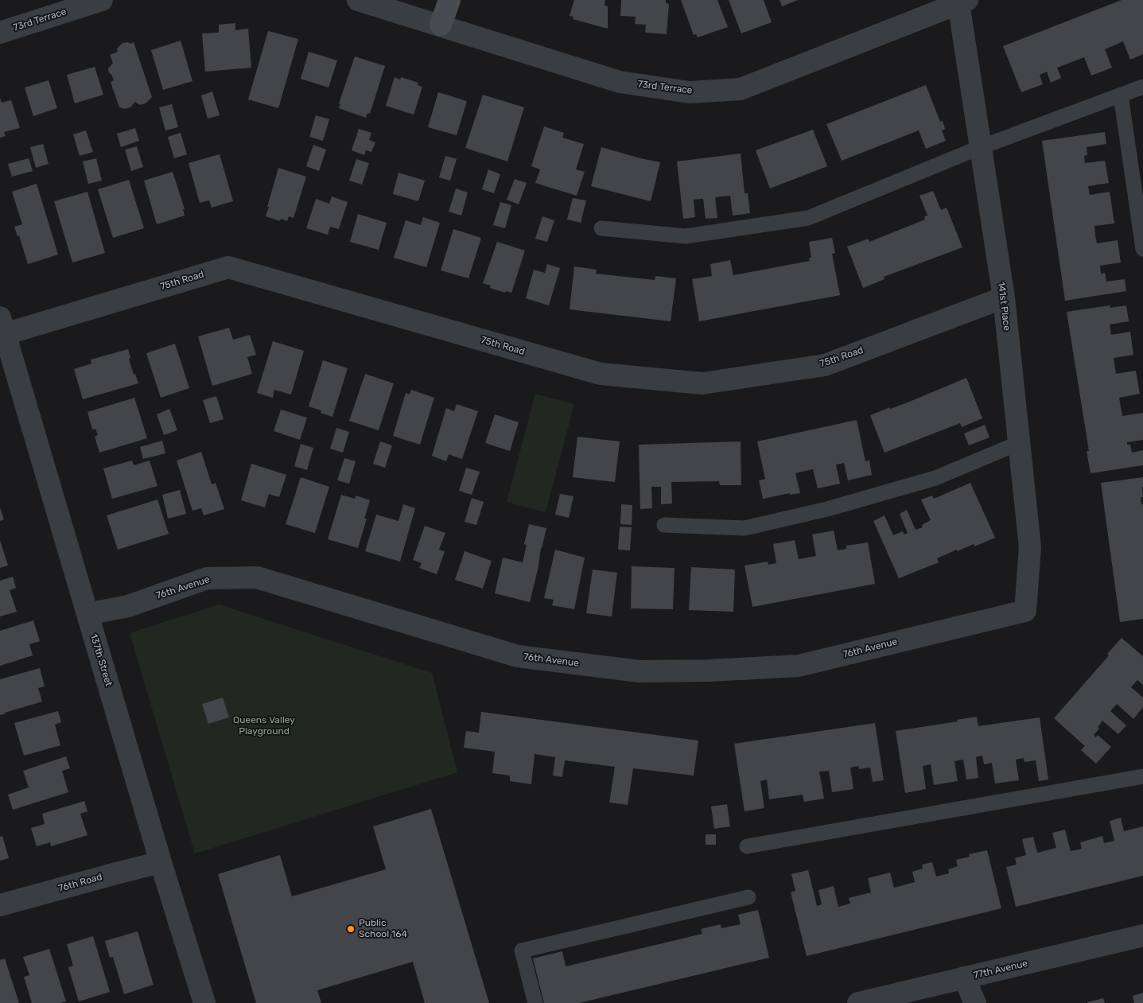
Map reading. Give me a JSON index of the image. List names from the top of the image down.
{
  "streets": {
    "street": [
      "73rd Terrace",
      "75th Road",
      "141st Place",
      "76th Avenue",
      "137th Street",
      "76th Road",
      "77th Avenue"
    ]
  },
  "crossings": [
    ["73rd Terrace", "141st Place"],
    ["75th Road", "141st Place"],
    ["75th Road", "137th Street"],
    ["141st Place", "76th Avenue"],
    ["76th Avenue", "137th Street"],
    ["137th Street", "76th Road"]
  ],
  "parks": ["Queens Valley Playground"],
  "places": ["Public School 164"]
}
